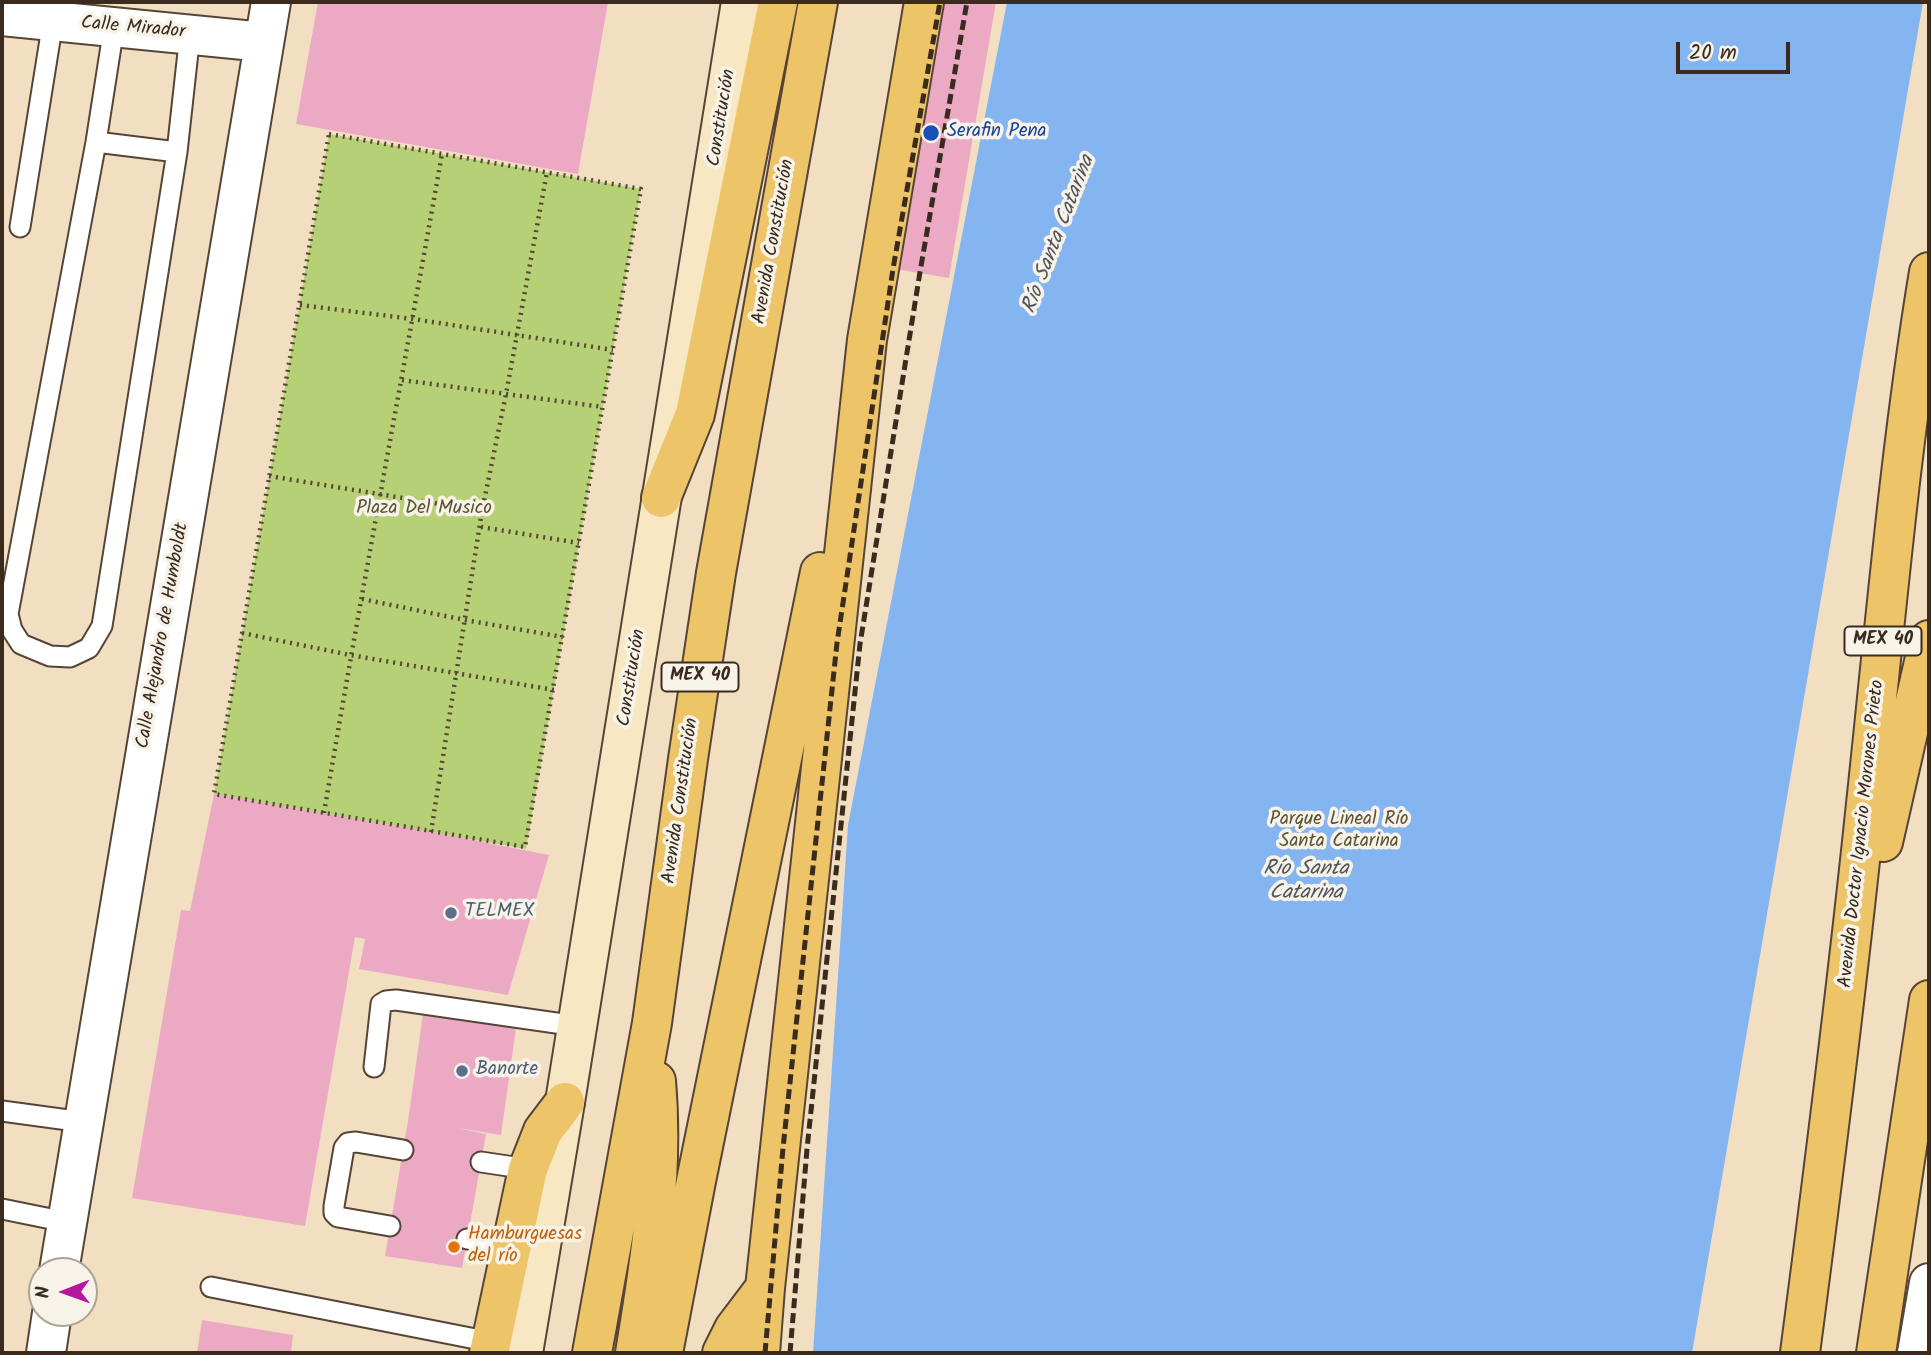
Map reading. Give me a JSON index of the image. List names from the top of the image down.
{
  "streets": {
    "main road": ["Avenida Constitución", "MEX 40", "Avenida Doctor Ignacio Morones Prieto"],
    "street": ["Calle Mirador", "Constitución", "Calle Alejandro de Humboldt"]
  },
  "crossings": [
    ["Calle Mirador", "Calle Alejandro de Humboldt"],
    ["MEX 40", "Avenida Doctor Ignacio Morones Prieto"]
  ],
  "water": ["Río Santa Catarina"],
  "parks": ["Plaza Del Musico", "Parque Lineal Río Santa Catarina"],
  "places": [
    "Serafin Pena",
    "TELMEX",
    "Banorte",
    "Hamburguesas del río"
  ],
  "scale_bar": "20 m",
  "north": "left"
}
